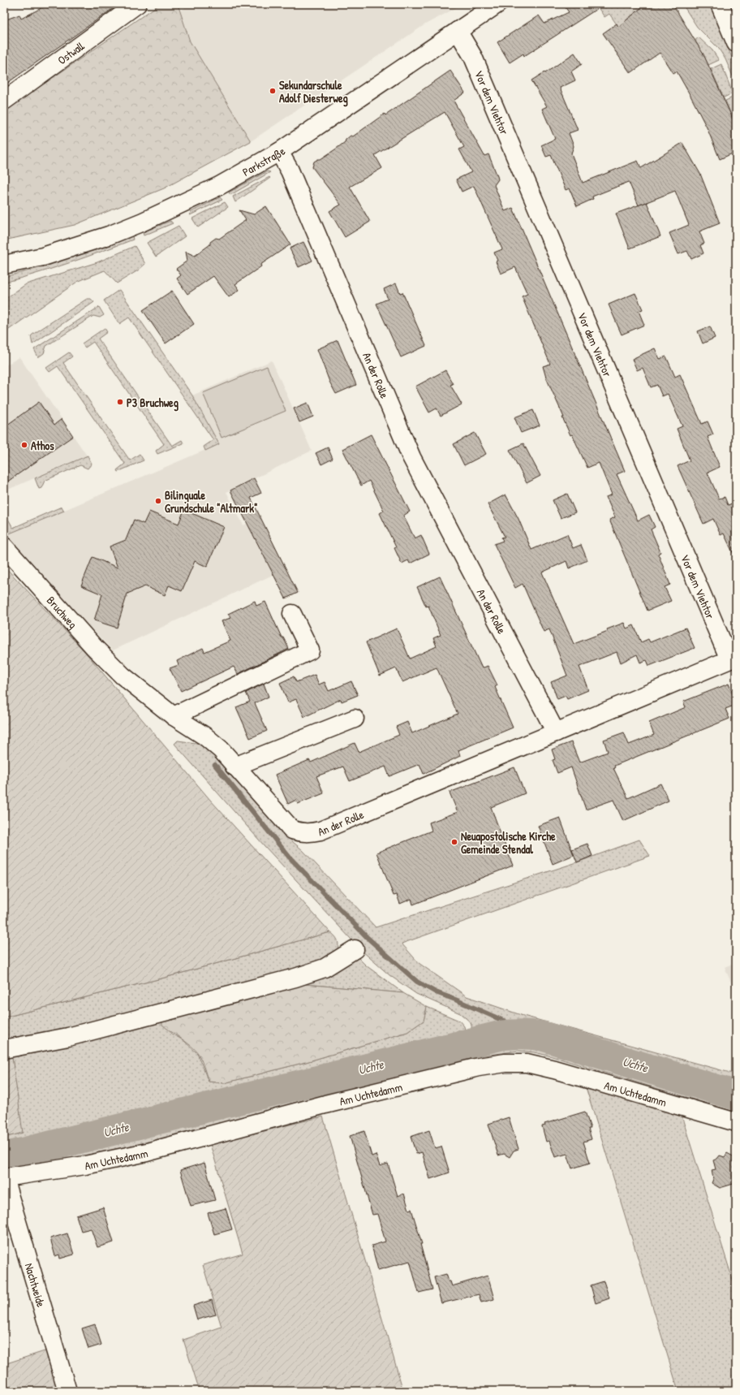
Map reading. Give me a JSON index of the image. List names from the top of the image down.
{
  "streets": {
    "street": [
      "Ostwall",
      "Vor dem Viehtor",
      "Parkstraße",
      "An der Rolle",
      "Bruchweg",
      "Am Uchtedamm",
      "Nachtweide"
    ]
  },
  "crossings": [
    ["Vor dem Viehtor", "Parkstraße"],
    ["Vor dem Viehtor", "An der Rolle"],
    ["Parkstraße", "An der Rolle"],
    ["An der Rolle", "Bruchweg"],
    ["Am Uchtedamm", "Nachtweide"]
  ],
  "water": ["Uchte"],
  "places": [
    "Sekundarschule Adolf Diesterweg",
    "P3 Bruchweg",
    "Athos",
    "Bilinguale Grundschule \"Altmark\"",
    "Neuapostolische Kirche Gemeinde Stendal"
  ]
}
